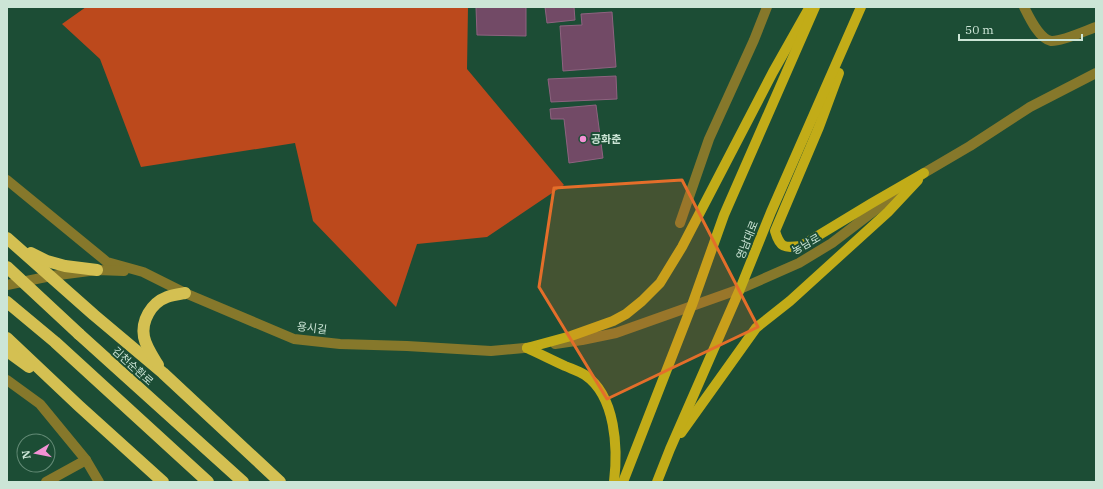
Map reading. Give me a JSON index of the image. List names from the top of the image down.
{
  "streets": {
    "highway": ["김천순환로"],
    "main road": ["영남대로"],
    "street": ["농남로", "용시길"]
  },
  "crossings": [
    ["영남대로", "농남로"],
    ["농남로", "용시길"]
  ],
  "places": ["공화춘"],
  "scale_bar": "50 m",
  "north": "left"
}
